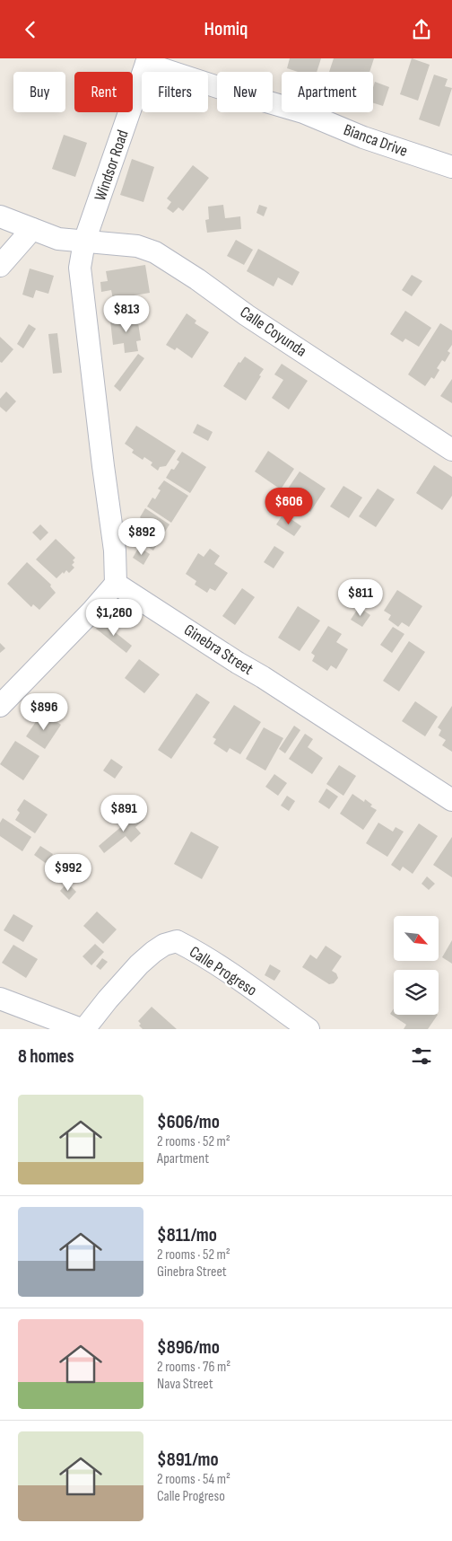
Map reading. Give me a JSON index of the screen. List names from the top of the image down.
{
  "streets": {
    "street": [
      "Bianca Drive",
      "Windsor Road",
      "Calle Coyunda",
      "Ginebra Street",
      "Calle Progreso"
    ]
  },
  "crossings": [
    ["Bianca Drive", "Windsor Road"],
    ["Windsor Road", "Calle Coyunda"]
  ],
  "north": "bottom right",
  "page": {
    "header": "Homiq",
    "chip": [
      "Buy",
      "Rent",
      "Filters",
      "New",
      "Apartment"
    ],
    "price": [
      "$813",
      "$606",
      "$892",
      "$811",
      "$1,260",
      "$896",
      "$891",
      "$992"
    ],
    "heading": "8 homes",
    "list": [
      {
        "name": "$606/mo",
        "note": "2 rooms · 52 m² · Apartment"
      },
      {
        "name": "$811/mo",
        "note": "2 rooms · 52 m² · Ginebra Street"
      },
      {
        "name": "$896/mo",
        "note": "2 rooms · 76 m² · Nava Street"
      },
      {
        "name": "$891/mo",
        "note": "2 rooms · 54 m² · Calle Progreso"
      }
    ]
  }
}
